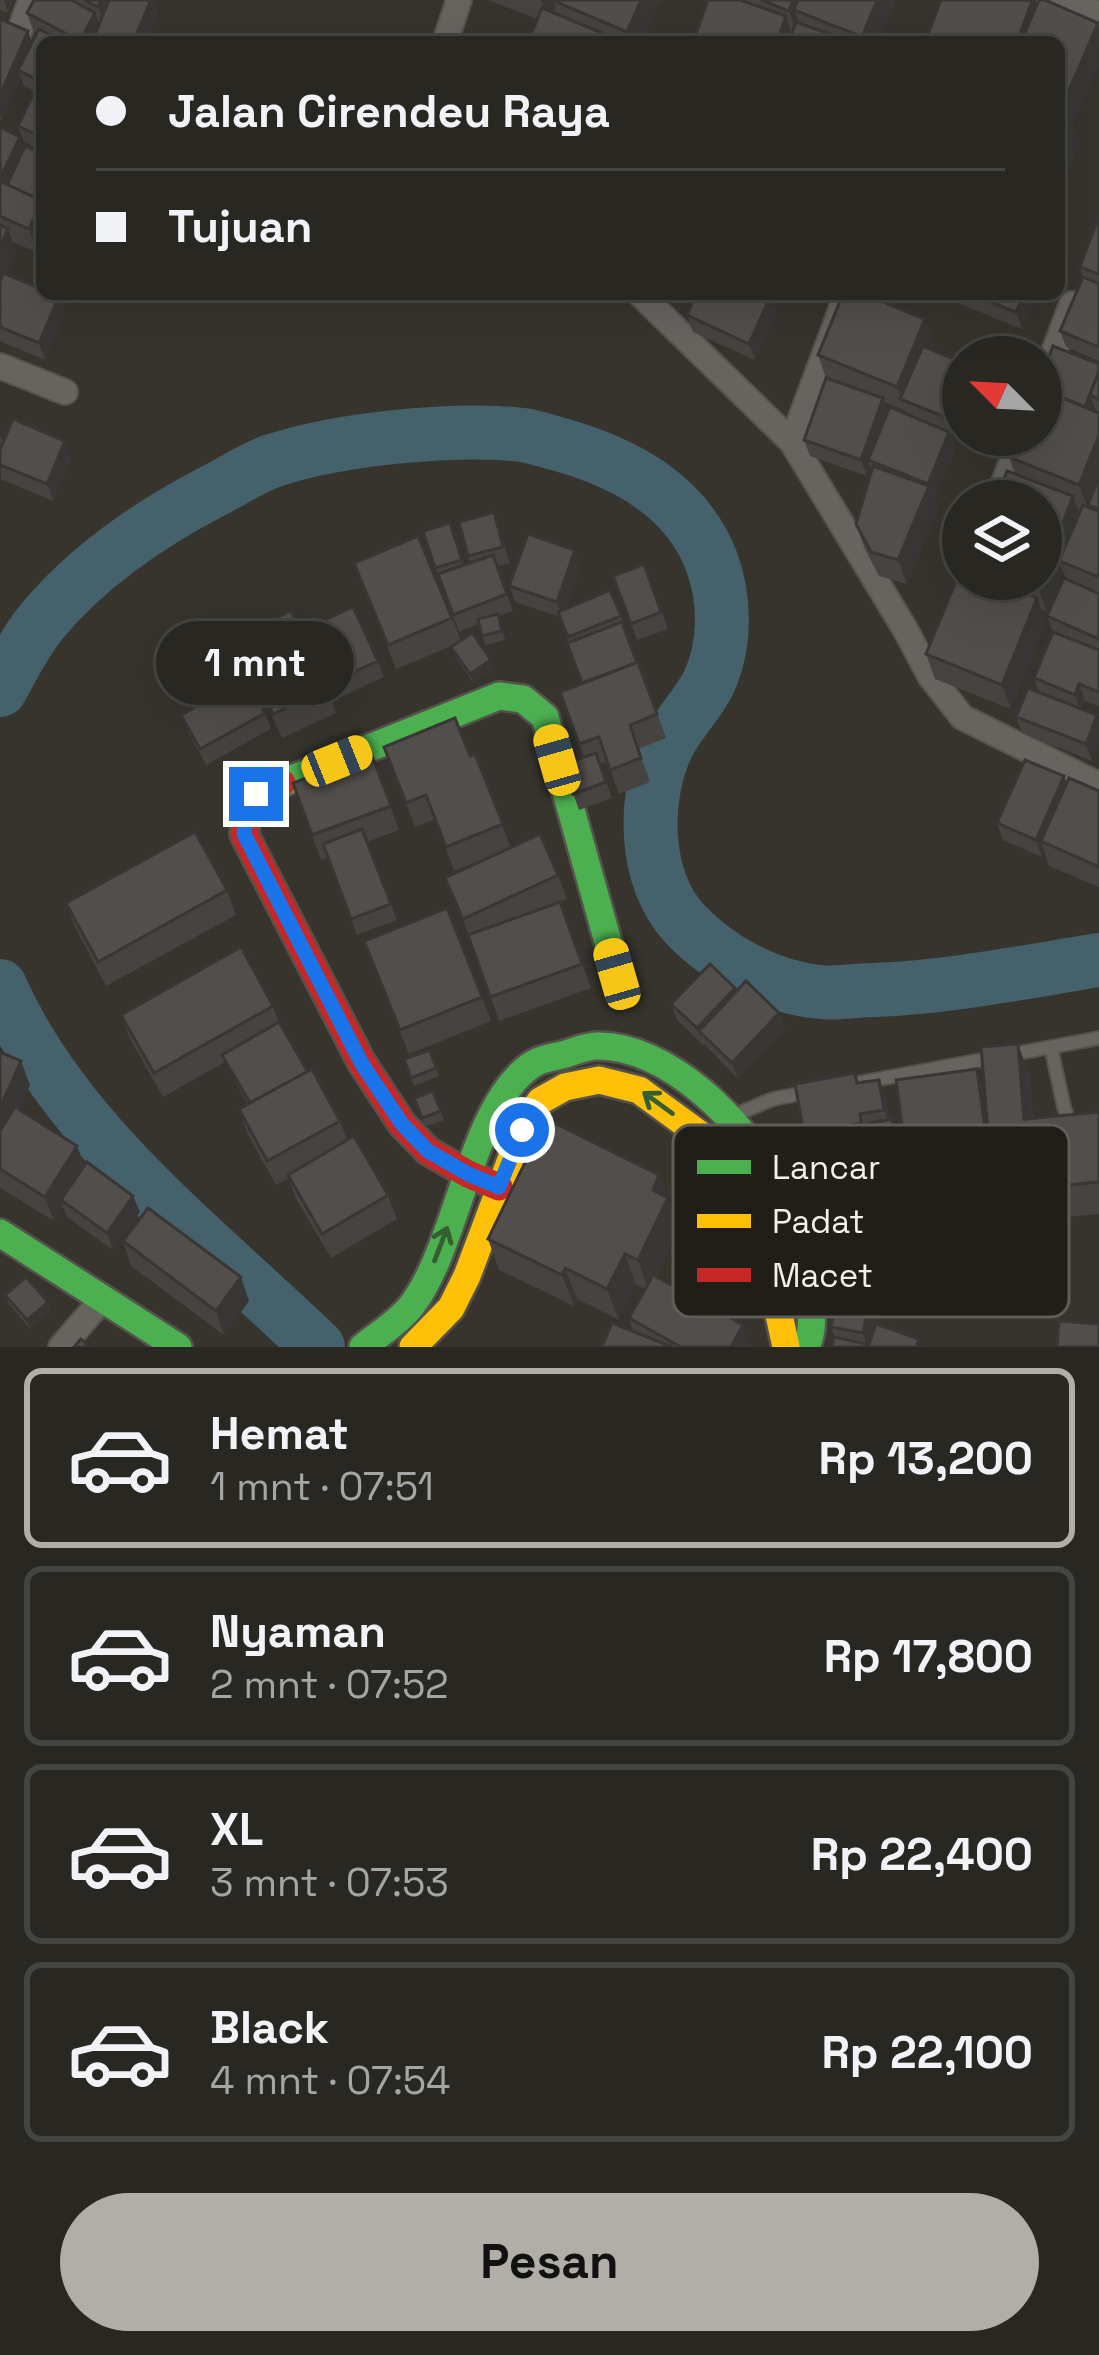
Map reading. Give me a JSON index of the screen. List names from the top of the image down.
{
  "legend": ["Lancar", "Padat", "Macet"],
  "north": "top left",
  "page": {
    "banner": ["Jalan Cirendeu Raya", "Tujuan"],
    "bubble": "1 mnt",
    "list": [
      {
        "name": "Hemat",
        "note": "1 mnt · 07:51",
        "value": "Rp 13,200"
      },
      {
        "name": "Nyaman",
        "note": "2 mnt · 07:52",
        "value": "Rp 17,800"
      },
      {
        "name": "XL",
        "note": "3 mnt · 07:53",
        "value": "Rp 22,400"
      },
      {
        "name": "Black",
        "note": "4 mnt · 07:54",
        "value": "Rp 22,100"
      }
    ],
    "buttons": "Pesan"
  }
}
